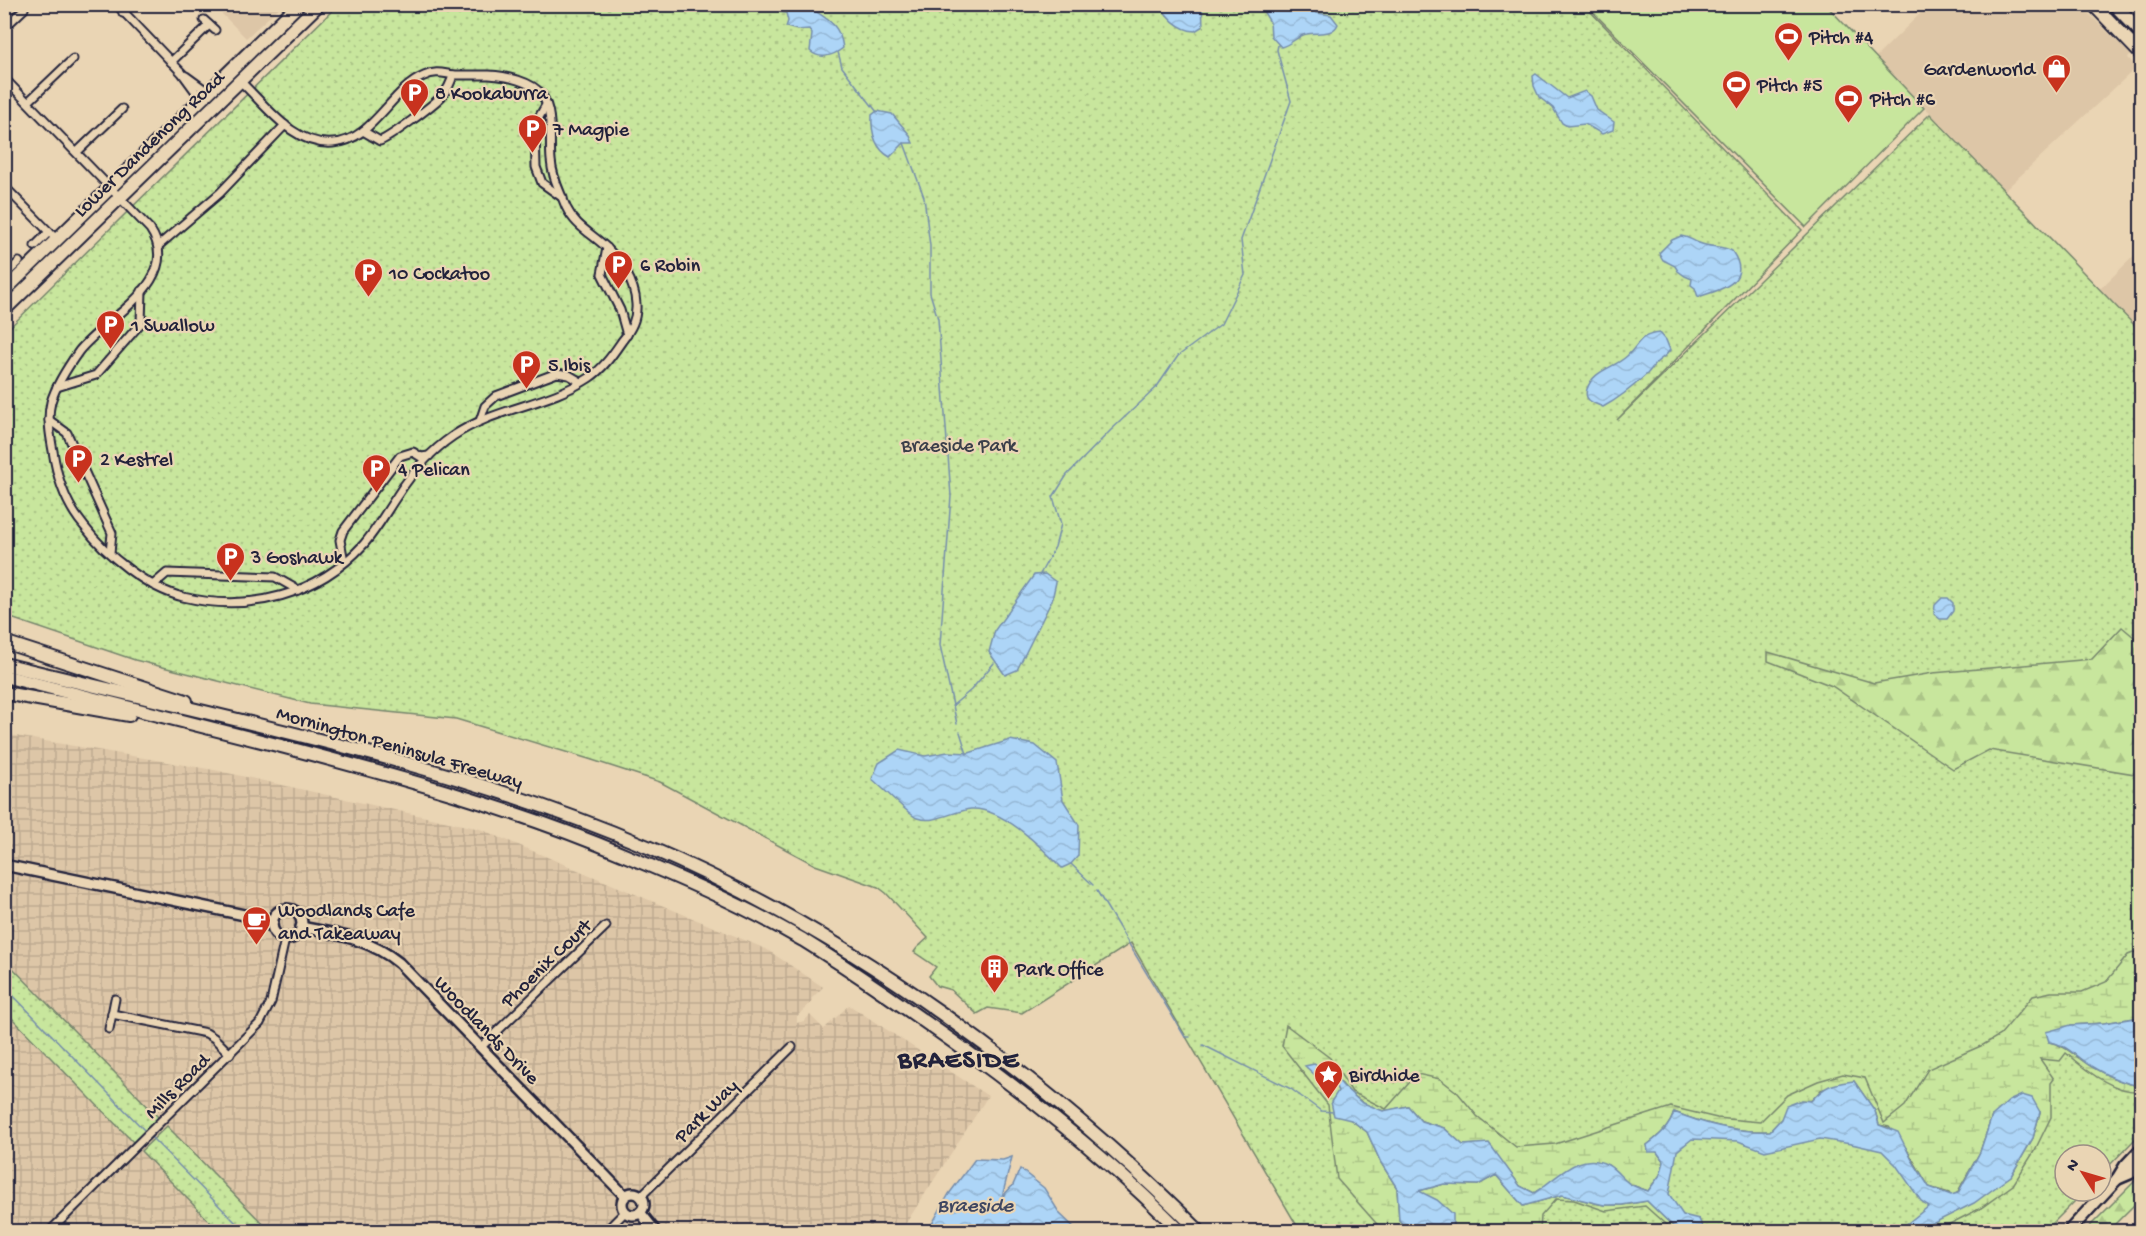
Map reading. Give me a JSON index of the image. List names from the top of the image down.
{
  "streets": {
    "highway": ["Lower Dandenong Road", "Mornington Peninsula Freeway"],
    "street": [
      "Phoenix Court",
      "Woodlands Drive",
      "Mills Road",
      "Park Way"
    ]
  },
  "crossings": [
    ["Phoenix Court", "Woodlands Drive"],
    ["Woodlands Drive", "Mills Road"],
    ["Woodlands Drive", "Park Way"]
  ],
  "districts": ["BRAESIDE"],
  "water": ["Braeside"],
  "parks": ["Braeside Park"],
  "places": {
    "sports": ["Pitch #4", "Pitch #5", "Pitch #6"],
    "shop": ["Gardenworld"],
    "parking": [
      "8 Kookaburra",
      "7 Magpie",
      "6 Robin",
      "10 Cockatoo",
      "1 Swallow",
      "5 Ibis",
      "2 Kestrel",
      "4 Pelican",
      "3 Goshawk"
    ],
    "cafe": ["Woodlands Cafe and Takeaway"],
    "building": ["Park Office"],
    "place": ["Birdhide"]
  },
  "north": "top left"
}
